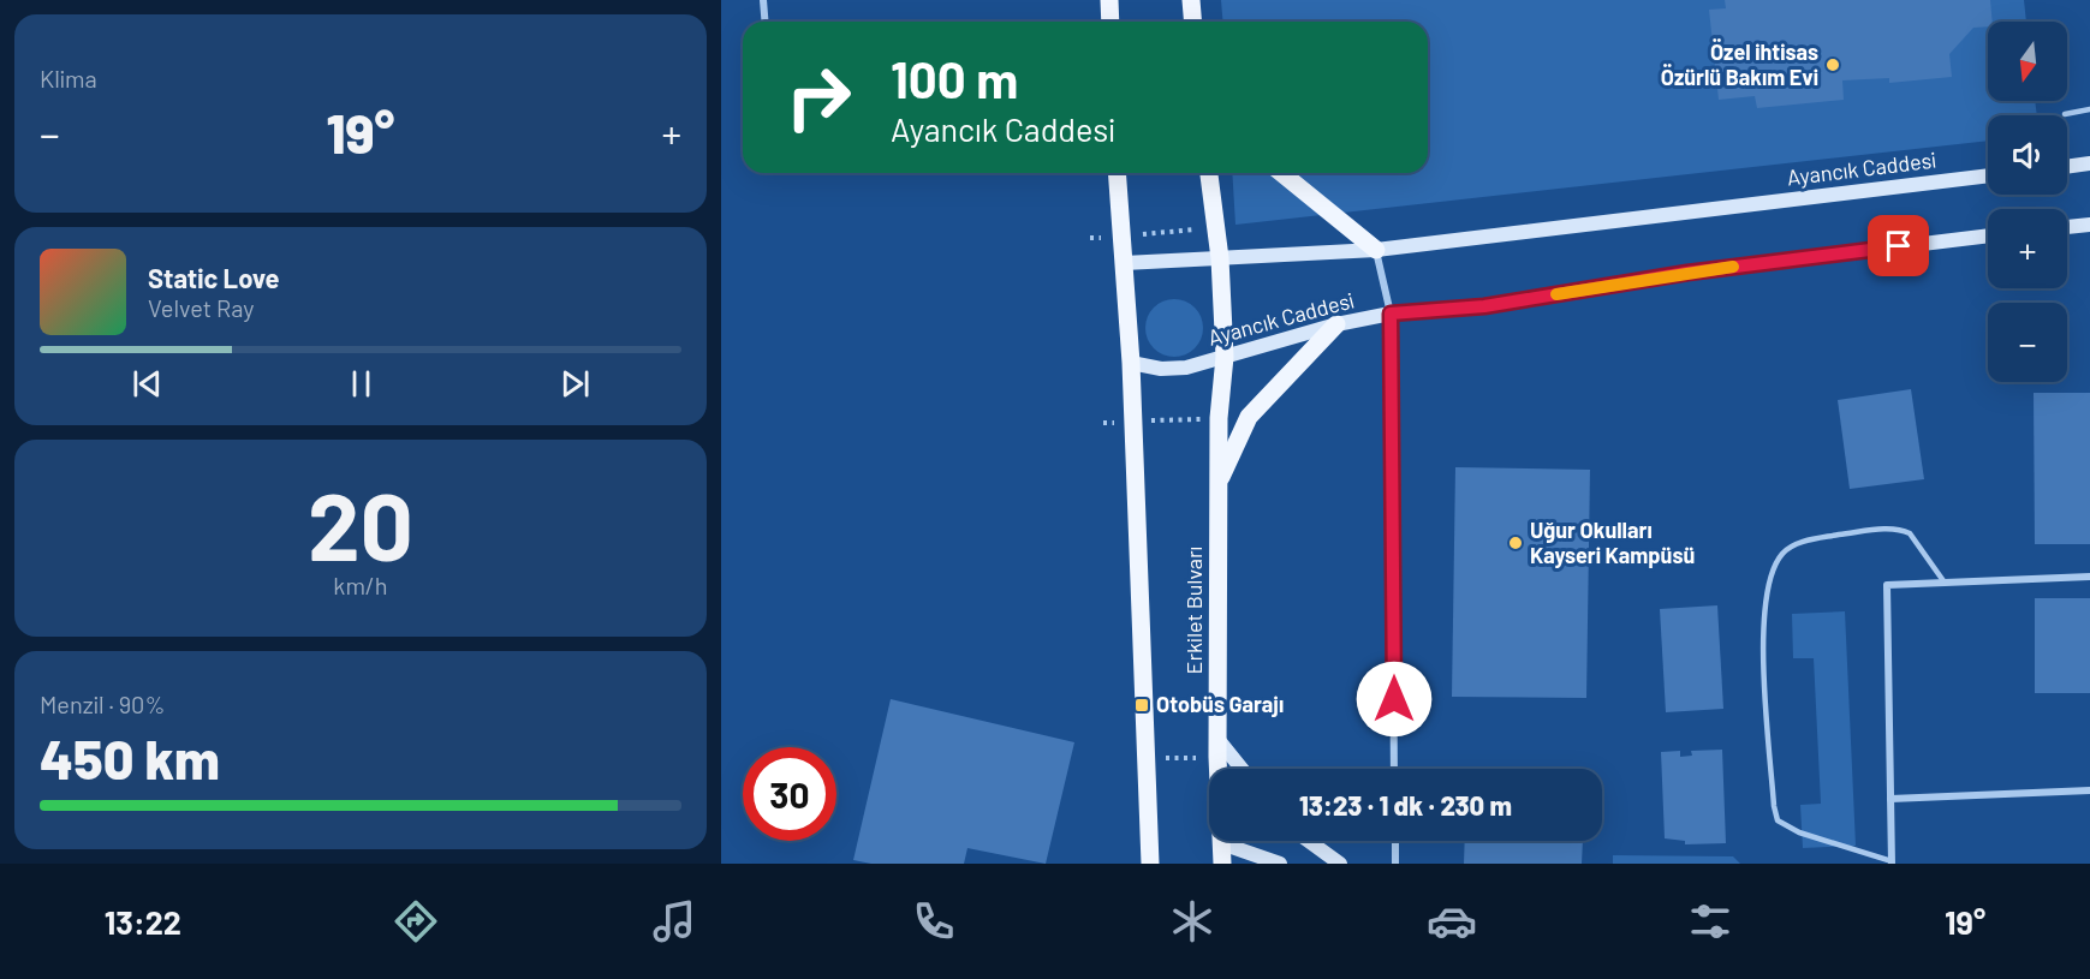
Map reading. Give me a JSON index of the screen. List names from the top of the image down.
{
  "streets": {
    "main road": ["Erkilet Bulvarı"],
    "street": ["Ayancık Caddesi"]
  },
  "crossings": [
    ["Ayancık Caddesi", "Erkilet Bulvarı"]
  ],
  "places": {
    "other": ["Özel ihtisas Özürlü Bakım Evi", "Uğur Okulları Kayseri Kampüsü"],
    "transit": ["Otobüs Garajı"]
  },
  "north": "bottom",
  "page": {
    "tile": [
      "Klima",
      ["20", "km/h"],
      ["Menzil · 90%", "450 km"]
    ],
    "map_buttons": ["+", "−"],
    "turn": ["100 m", "Ayancık Caddesi"],
    "heat": ["−", "19°", "+"],
    "song": ["Static Love", "Velvet Ray"],
    "limit": "30",
    "trip": "13:23 · 1 dk · 230 m",
    "tabs": ["13:22", "19°"]
  }
}
